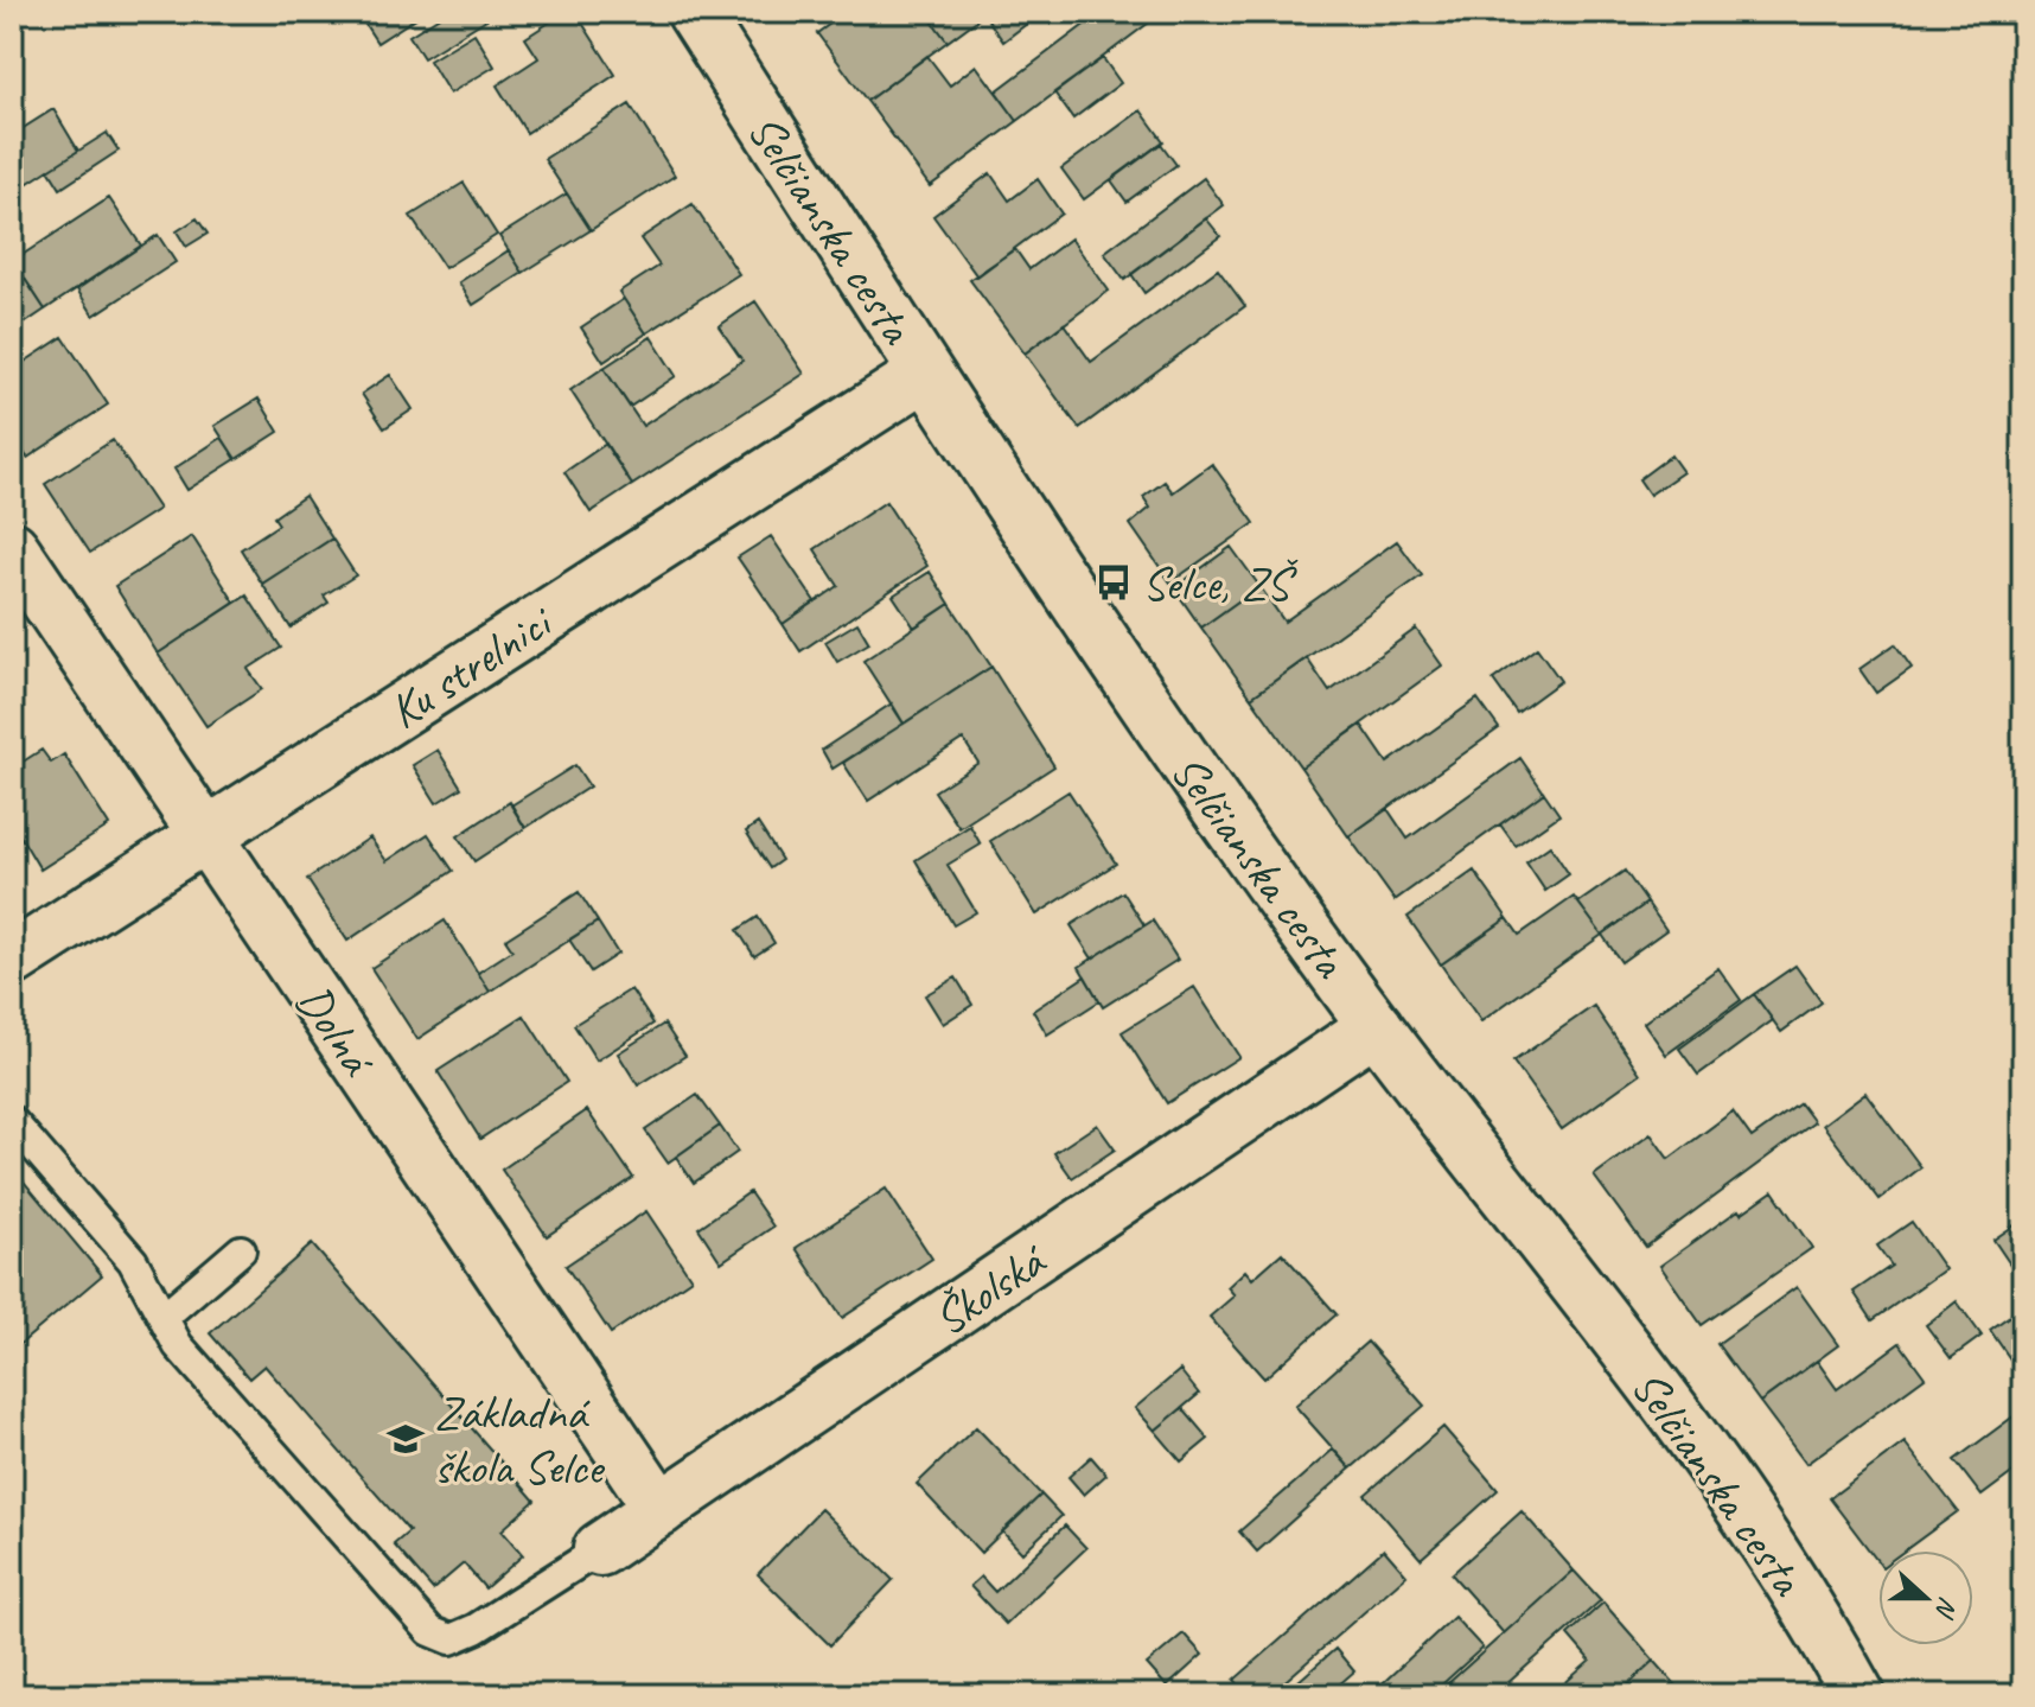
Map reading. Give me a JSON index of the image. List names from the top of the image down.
{
  "streets": {
    "street": [
      "Selčianska cesta",
      "Ku strelnici",
      "Dolná",
      "Školská"
    ]
  },
  "crossings": [
    ["Selčianska cesta", "Ku strelnici"],
    ["Selčianska cesta", "Školská"],
    ["Ku strelnici", "Dolná"],
    ["Dolná", "Školská"]
  ],
  "places": {
    "bus stop": ["Selce, ZŠ"],
    "school or university": ["Základná škola Selce"]
  },
  "north": "right"
}
